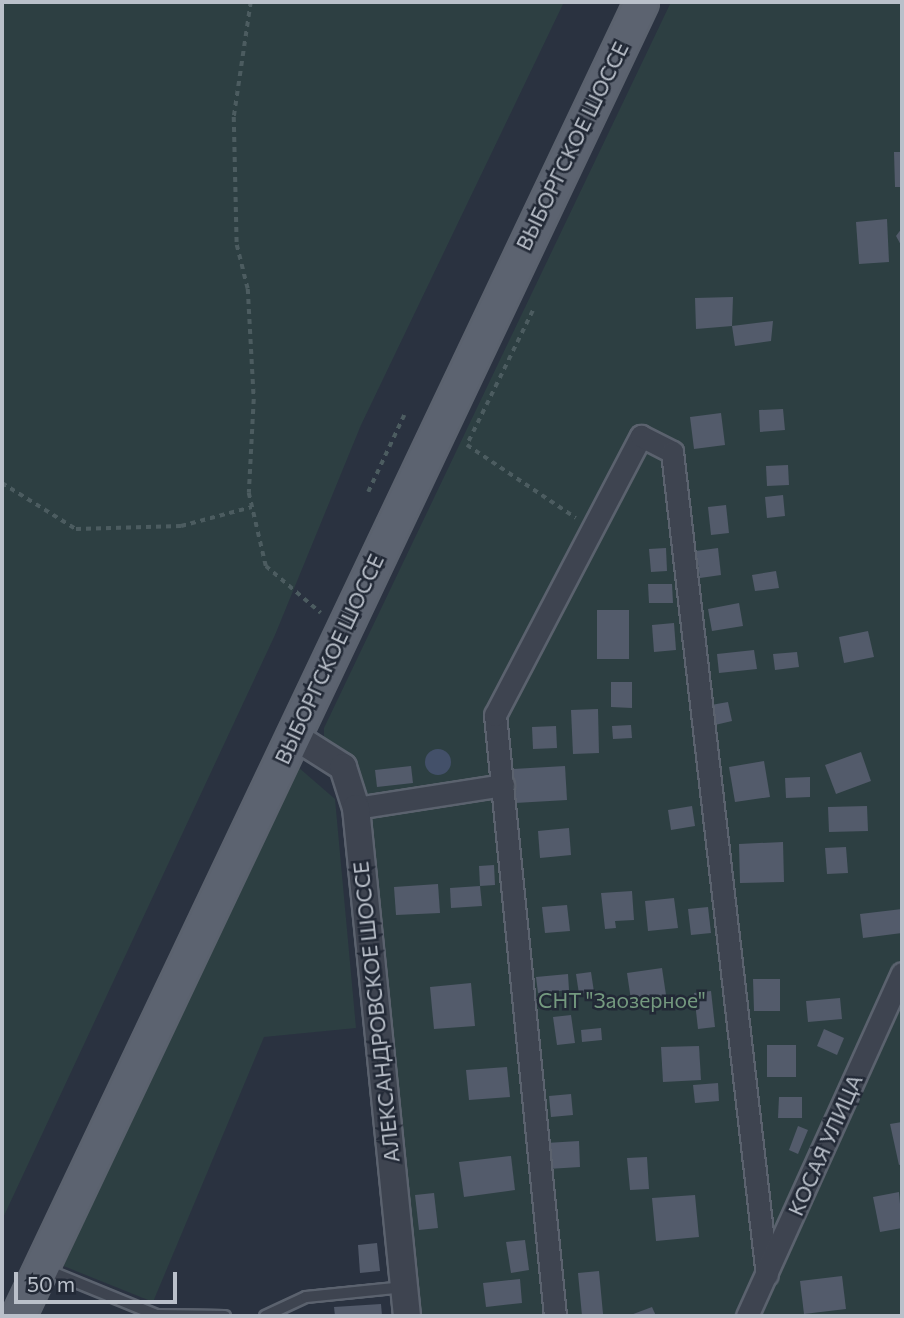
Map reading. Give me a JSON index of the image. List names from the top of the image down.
{
  "streets": {
    "main road": ["ВЫБОРГСКОЕ ШОССЕ"],
    "street": ["АЛЕКСАНДРОВСКОЕ ШОССЕ", "КОСАЯ УЛИЦА"]
  },
  "crossings": [
    ["ВЫБОРГСКОЕ ШОССЕ", "АЛЕКСАНДРОВСКОЕ ШОССЕ"]
  ],
  "parks": ["СНТ \"Заозерное\""],
  "scale_bar": "50 m"
}
